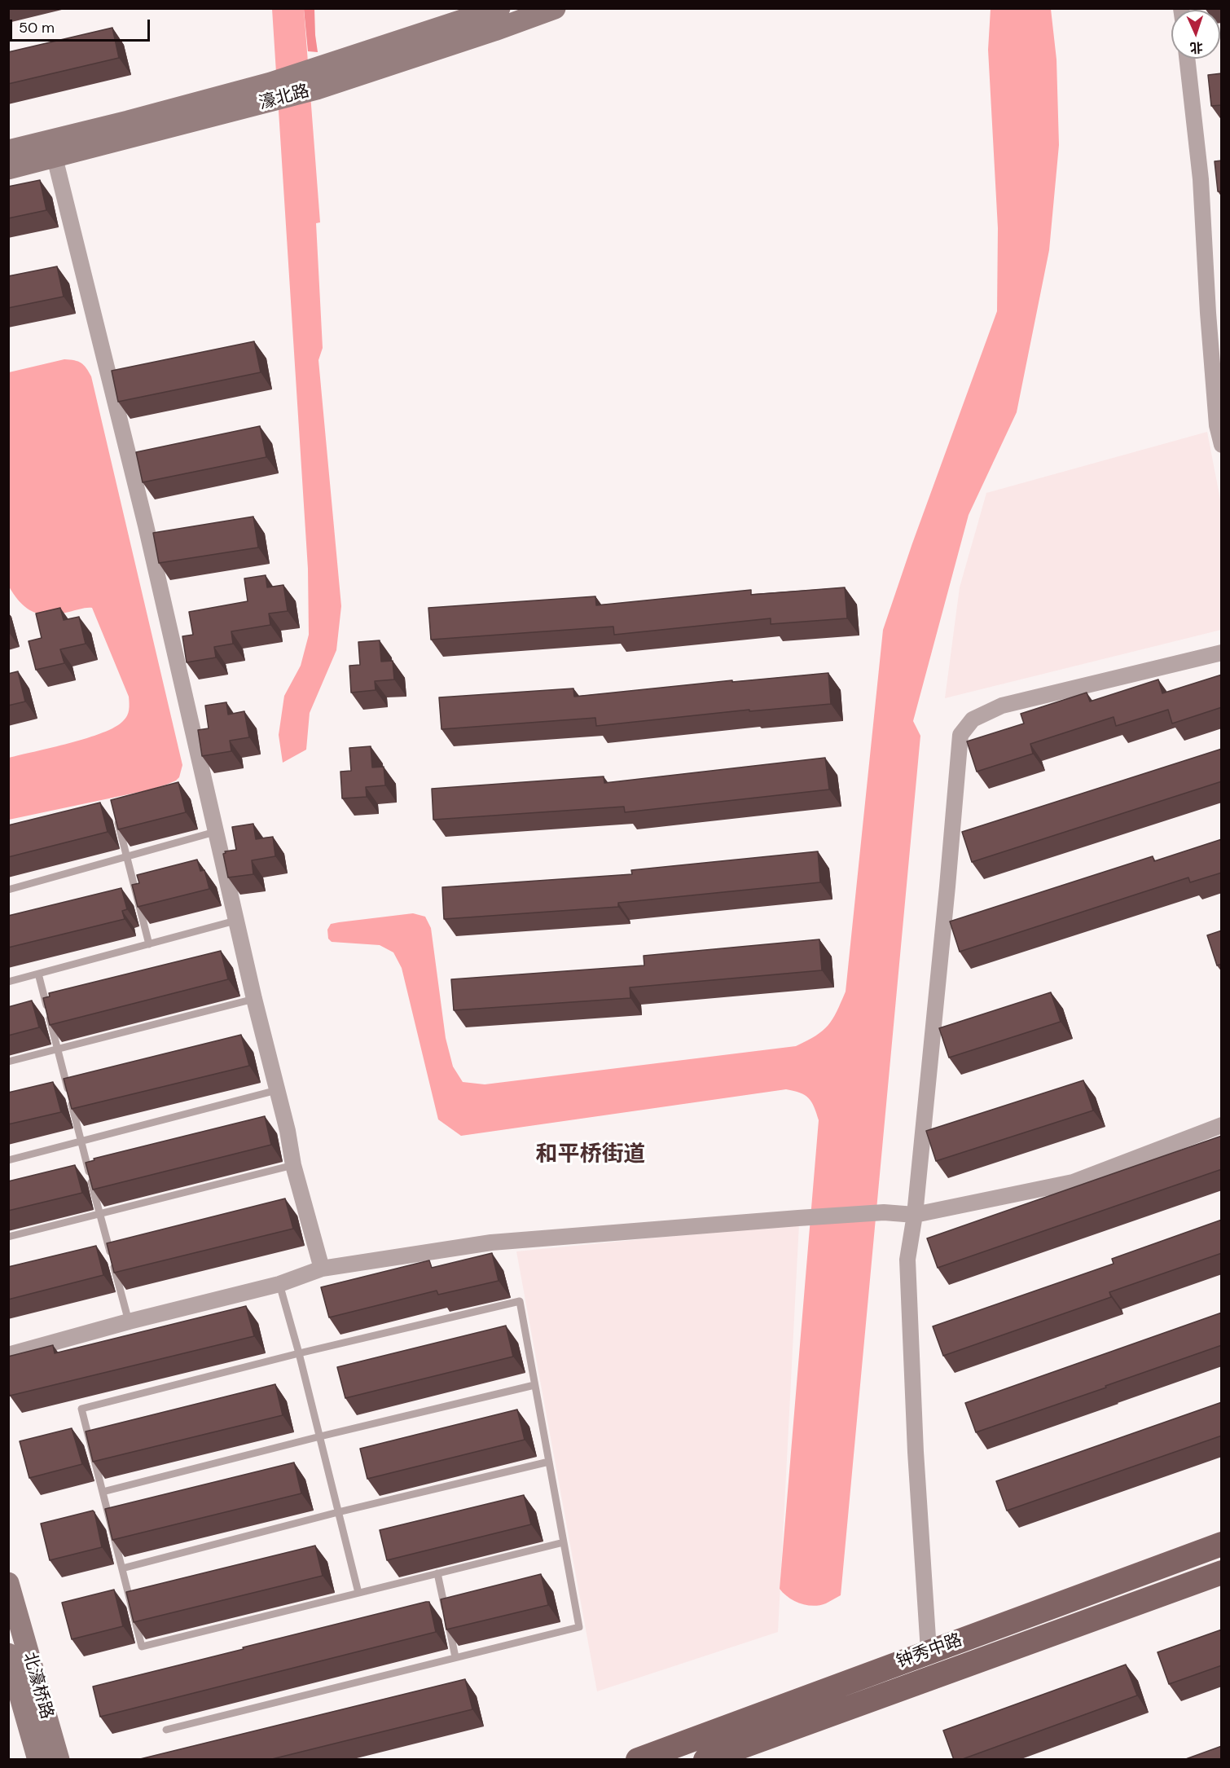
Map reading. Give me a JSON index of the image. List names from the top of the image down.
{
  "streets": {
    "main road": ["钟秀中路"],
    "street": ["濠北路", "北濠桥路"]
  },
  "districts": ["和平桥街道"],
  "scale_bar": "50 m",
  "north": "bottom"
}
